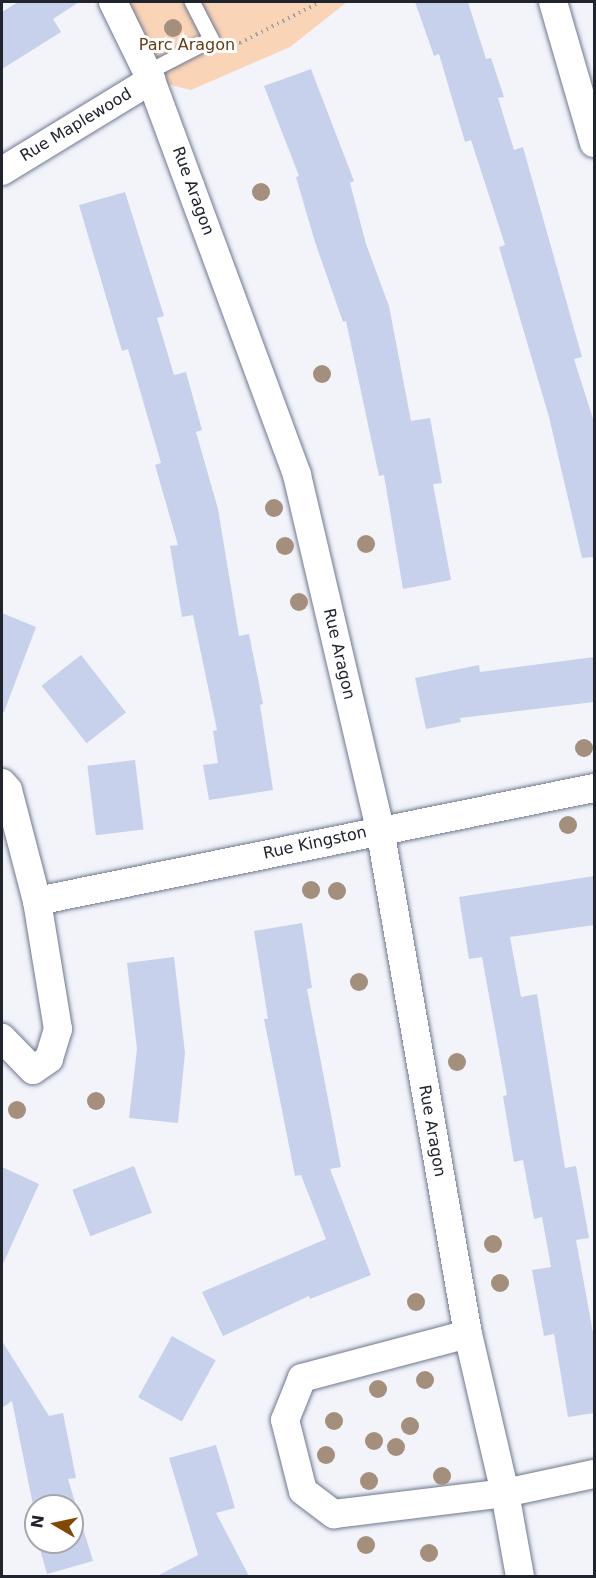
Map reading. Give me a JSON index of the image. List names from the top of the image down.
{
  "streets": {
    "street": ["Rue Maplewood", "Rue Aragon", "Rue Kingston"]
  },
  "crossings": [
    ["Rue Maplewood", "Rue Aragon"],
    ["Rue Aragon", "Rue Kingston"]
  ],
  "parks": ["Parc Aragon"],
  "north": "left"
}
